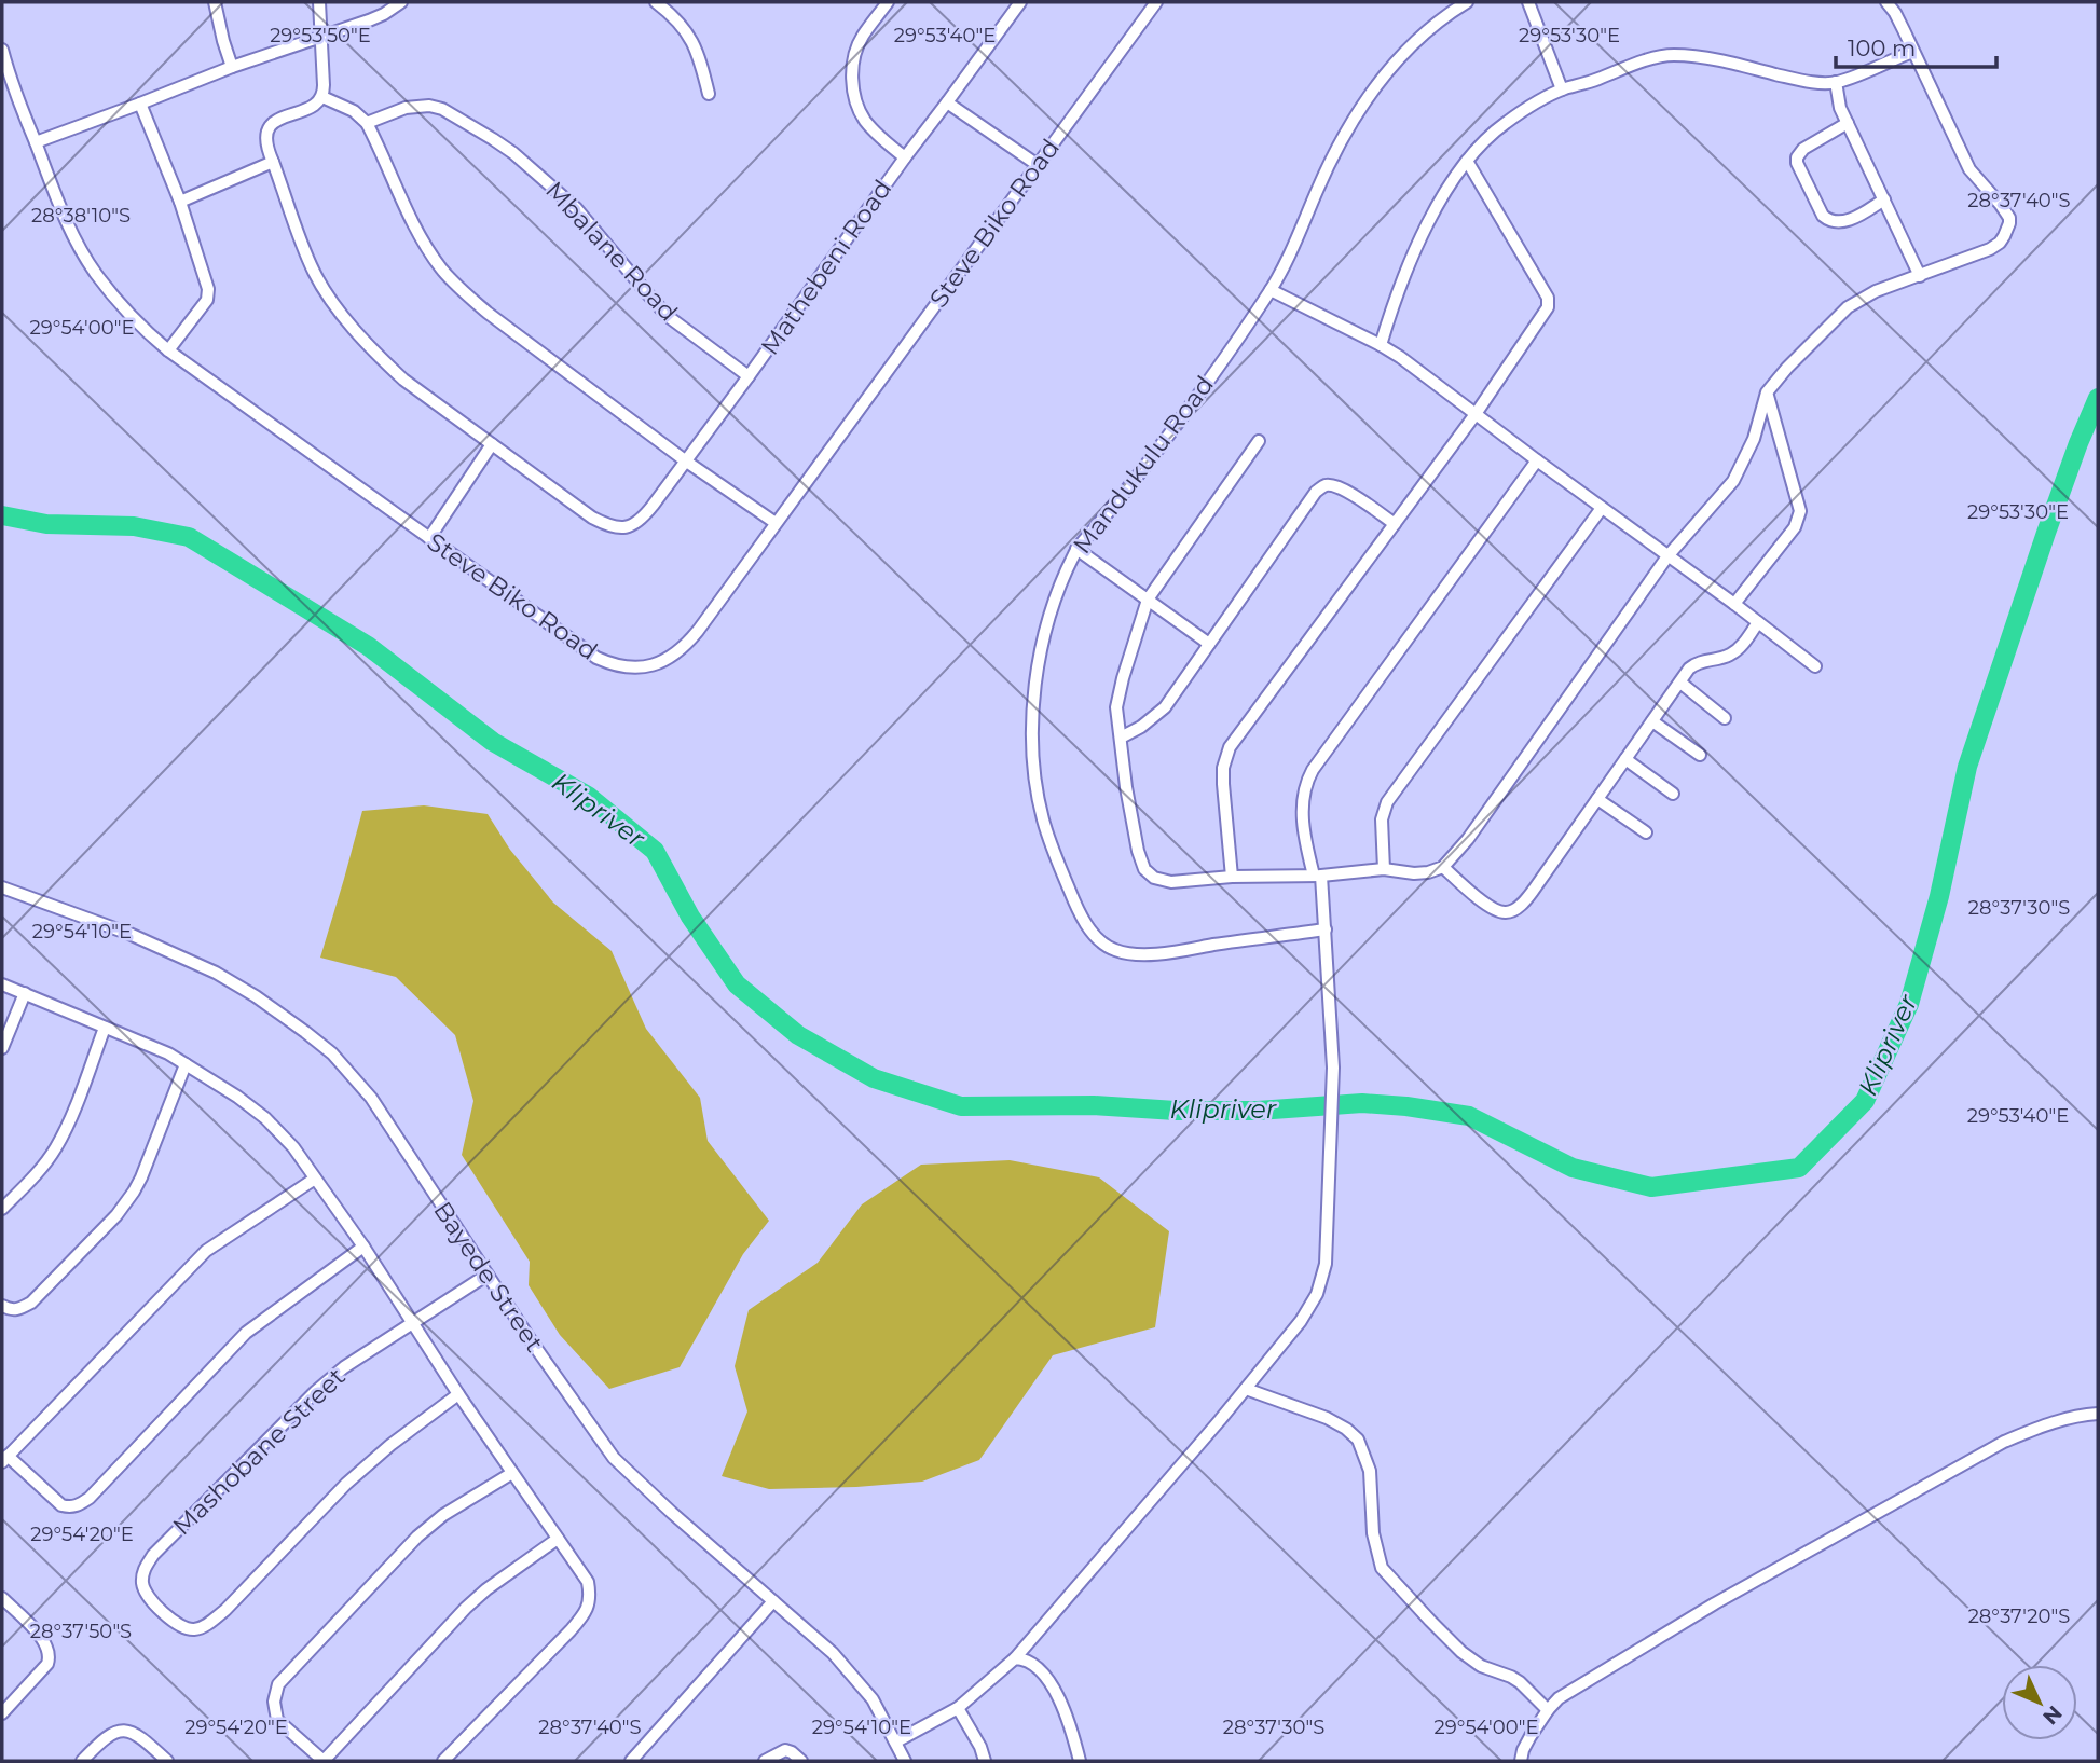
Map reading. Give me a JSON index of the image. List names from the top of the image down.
{
  "streets": {
    "street": [
      "Steve Biko Road",
      "Mbalane Road",
      "Mathebeni Road",
      "Mandukulu Road",
      "Bayede Street",
      "Mashobane Street"
    ]
  },
  "crossings": [
    ["Mbalane Road", "Mathebeni Road"],
    ["Bayede Street", "Mashobane Street"]
  ],
  "water": ["Klipriver"],
  "scale_bar": "100 m",
  "north": "bottom right",
  "coordinates": [
    "29°53'50\"E",
    "29°53'40\"E",
    "29°53'30\"E",
    "28°37'40\"S",
    "28°38'10\"S",
    "29°54'00\"E",
    "28°37'30\"S",
    "29°54'10\"E",
    "29°54'20\"E",
    "28°37'20\"S",
    "28°37'50\"S"
  ]
}
